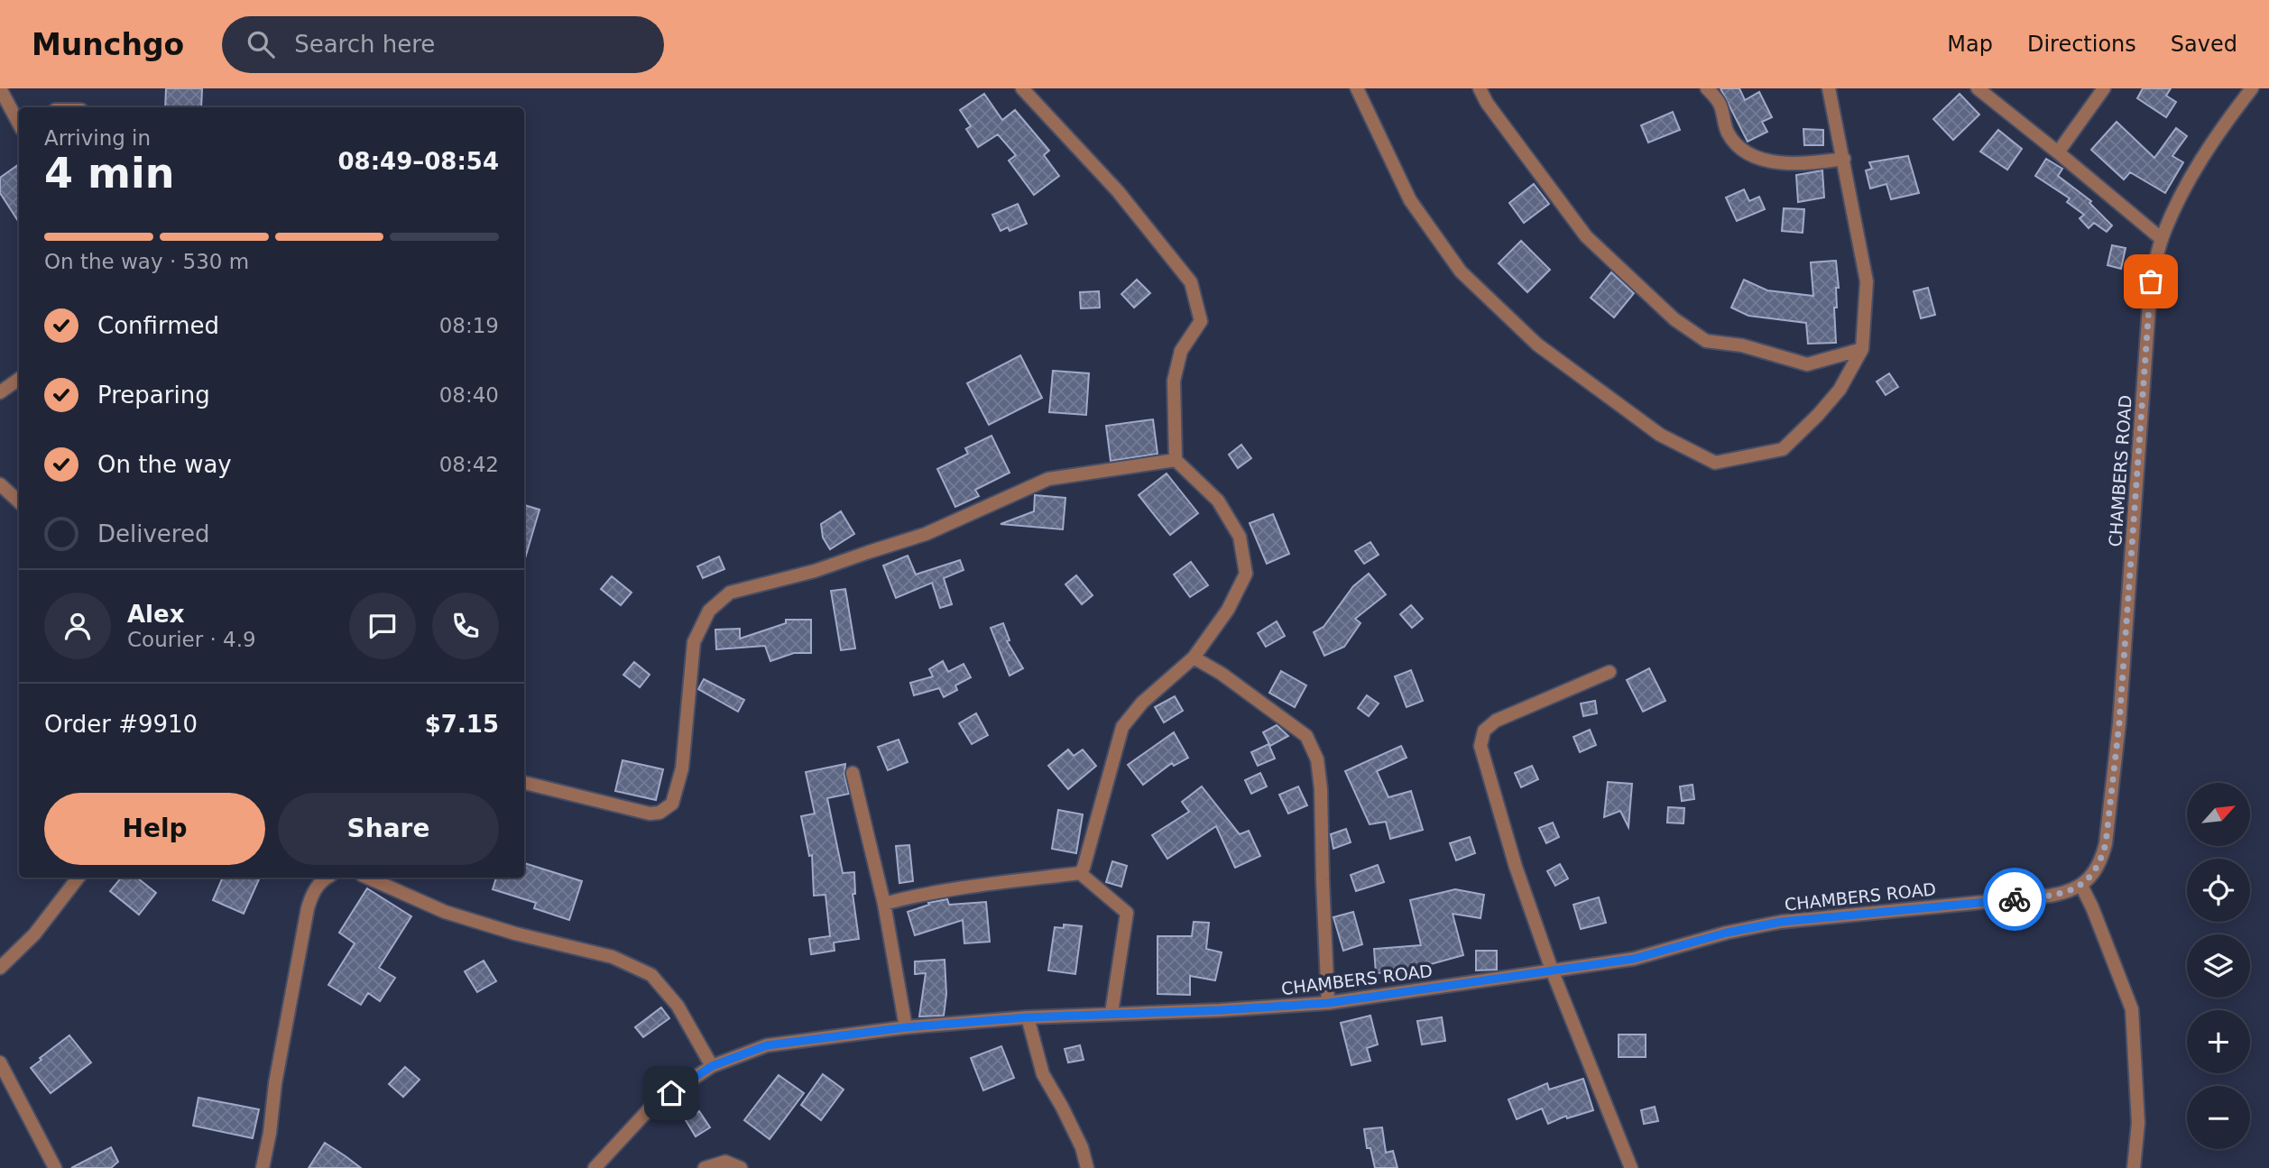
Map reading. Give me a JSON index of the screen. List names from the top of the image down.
{
  "streets": {
    "street": ["CHAMBERS ROAD"]
  },
  "north": "top right",
  "page": {
    "header": "Munchgo",
    "search": "Search here",
    "nav": ["Map", "Directions", "Saved"],
    "heading": ["4 min", "Arriving in", "08:49–08:54"],
    "panel": [
      "Alex",
      "Courier · 4.9",
      "Order #9910",
      "$7.15"
    ],
    "bar": "On the way · 530 m",
    "list": [
      ["Confirmed", "08:19"],
      ["Preparing", "08:40"],
      ["On the way", "08:42"],
      "Delivered"
    ],
    "buttons": ["Help", "Share"],
    "map_buttons": ["+", "−"]
  }
}
